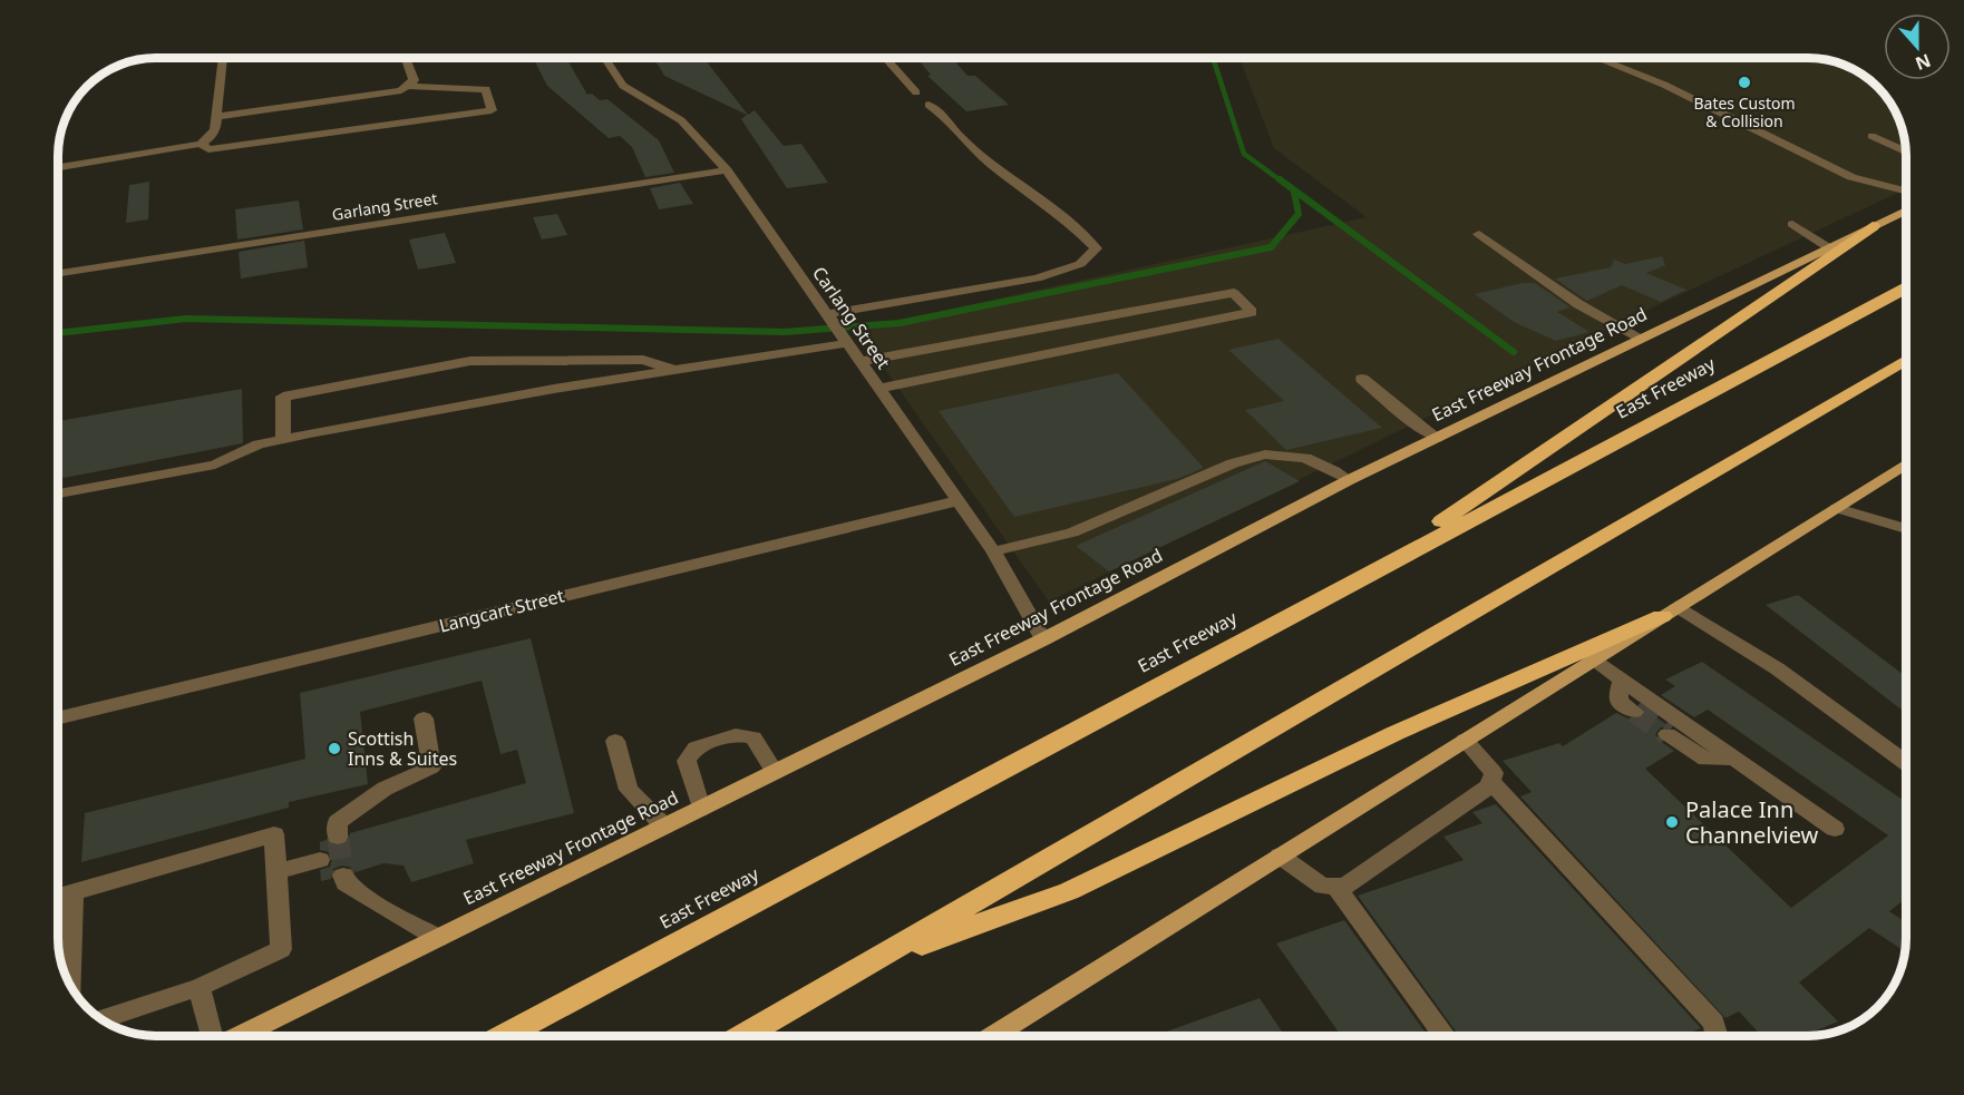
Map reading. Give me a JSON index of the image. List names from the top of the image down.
{
  "streets": {
    "highway": ["East Freeway"],
    "main road": ["East Freeway Frontage Road"],
    "street": ["Garlang Street", "Carlang Street", "Langcart Street"]
  },
  "crossings": [
    ["Garlang Street", "Carlang Street"],
    ["Carlang Street", "East Freeway Frontage Road"],
    ["Carlang Street", "Langcart Street"]
  ],
  "places": ["Bates Custom & Collision", "Scottish Inns & Suites", "Palace Inn Channelview"],
  "north": "bottom"
}
